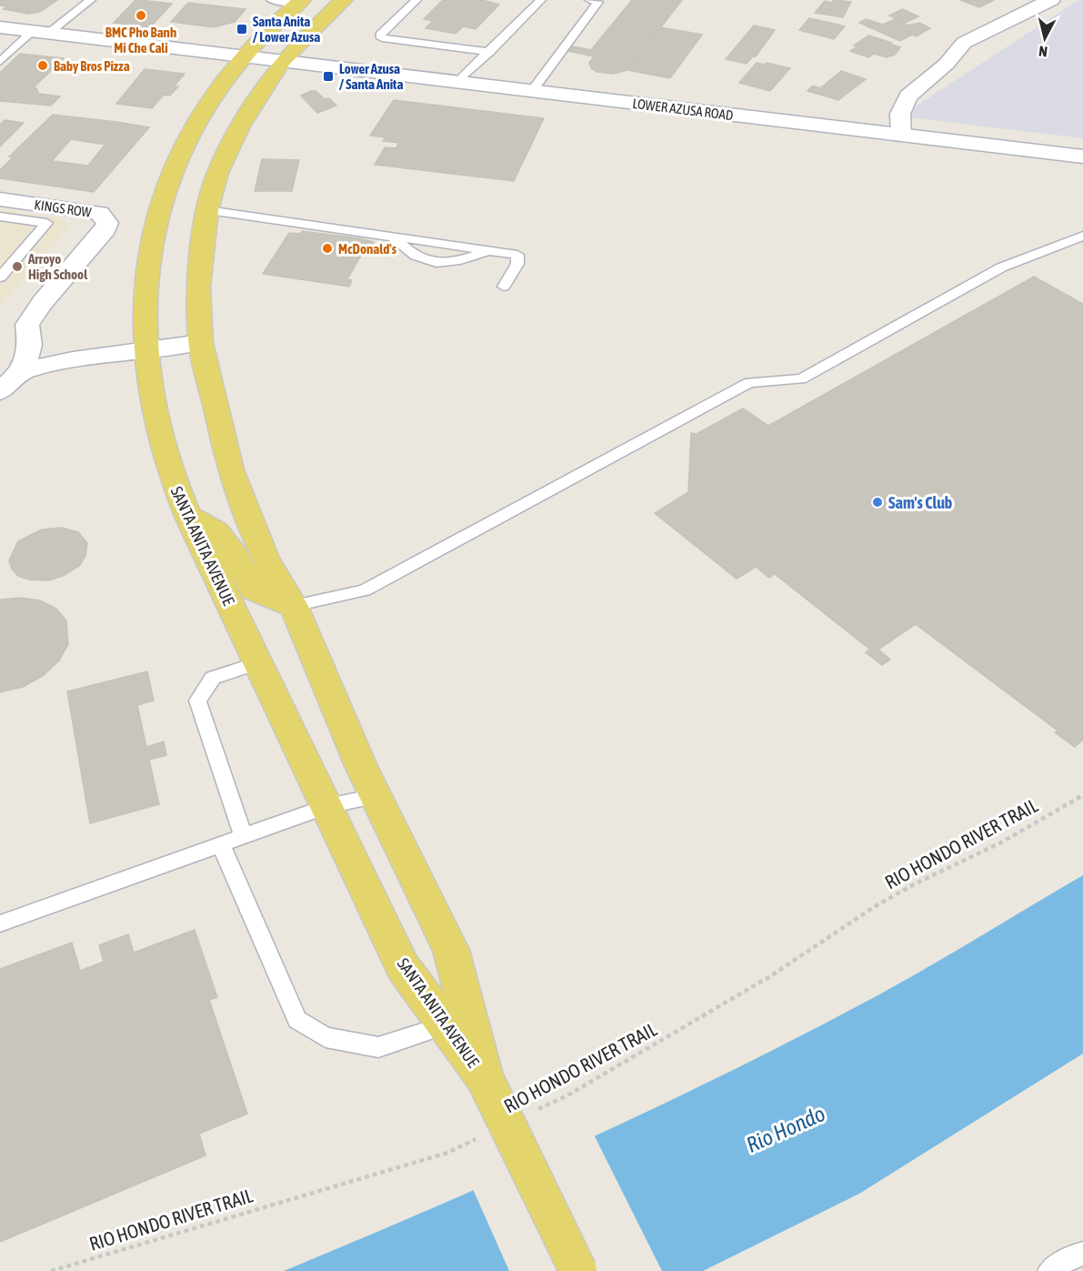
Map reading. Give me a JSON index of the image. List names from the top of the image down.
{
  "streets": {
    "main road": ["LOWER AZUSA ROAD", "KINGS ROW", "SANTA ANITA AVENUE"],
    "path": ["RIO HONDO RIVER TRAIL"]
  },
  "crossings": [
    ["LOWER AZUSA ROAD", "SANTA ANITA AVENUE"]
  ],
  "water": ["Rio Hondo"],
  "places": {
    "other": [
      "BMC Pho Banh Mi Che Cali",
      "Baby Bros Pizza",
      "McDonald's",
      "Arroyo High School",
      "Sam's Club"
    ],
    "transit": ["Santa Anita / Lower Azusa", "Lower Azusa / Santa Anita"]
  },
  "north": "bottom"
}
